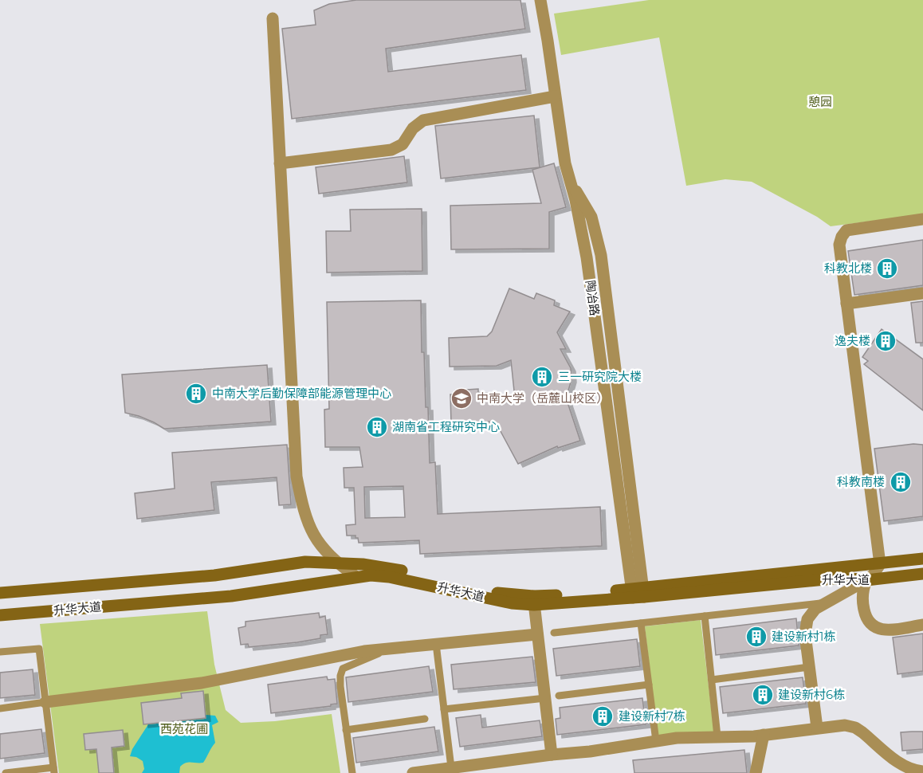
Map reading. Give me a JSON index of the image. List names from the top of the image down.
{
  "streets": {
    "street": ["升华大道"]
  },
  "parks": ["憩园", "西苑花圃"],
  "places": {
    "building": [
      "科教北楼",
      "逸夫楼",
      "三一研究院大楼",
      "中南大学后勤保障部能源管理中心",
      "湖南省工程研究中心",
      "科教南楼",
      "建设新村1栋",
      "建设新村6栋",
      "建设新村7栋"
    ],
    "school or university": ["中南大学（岳麓山校区）"]
  }
}
